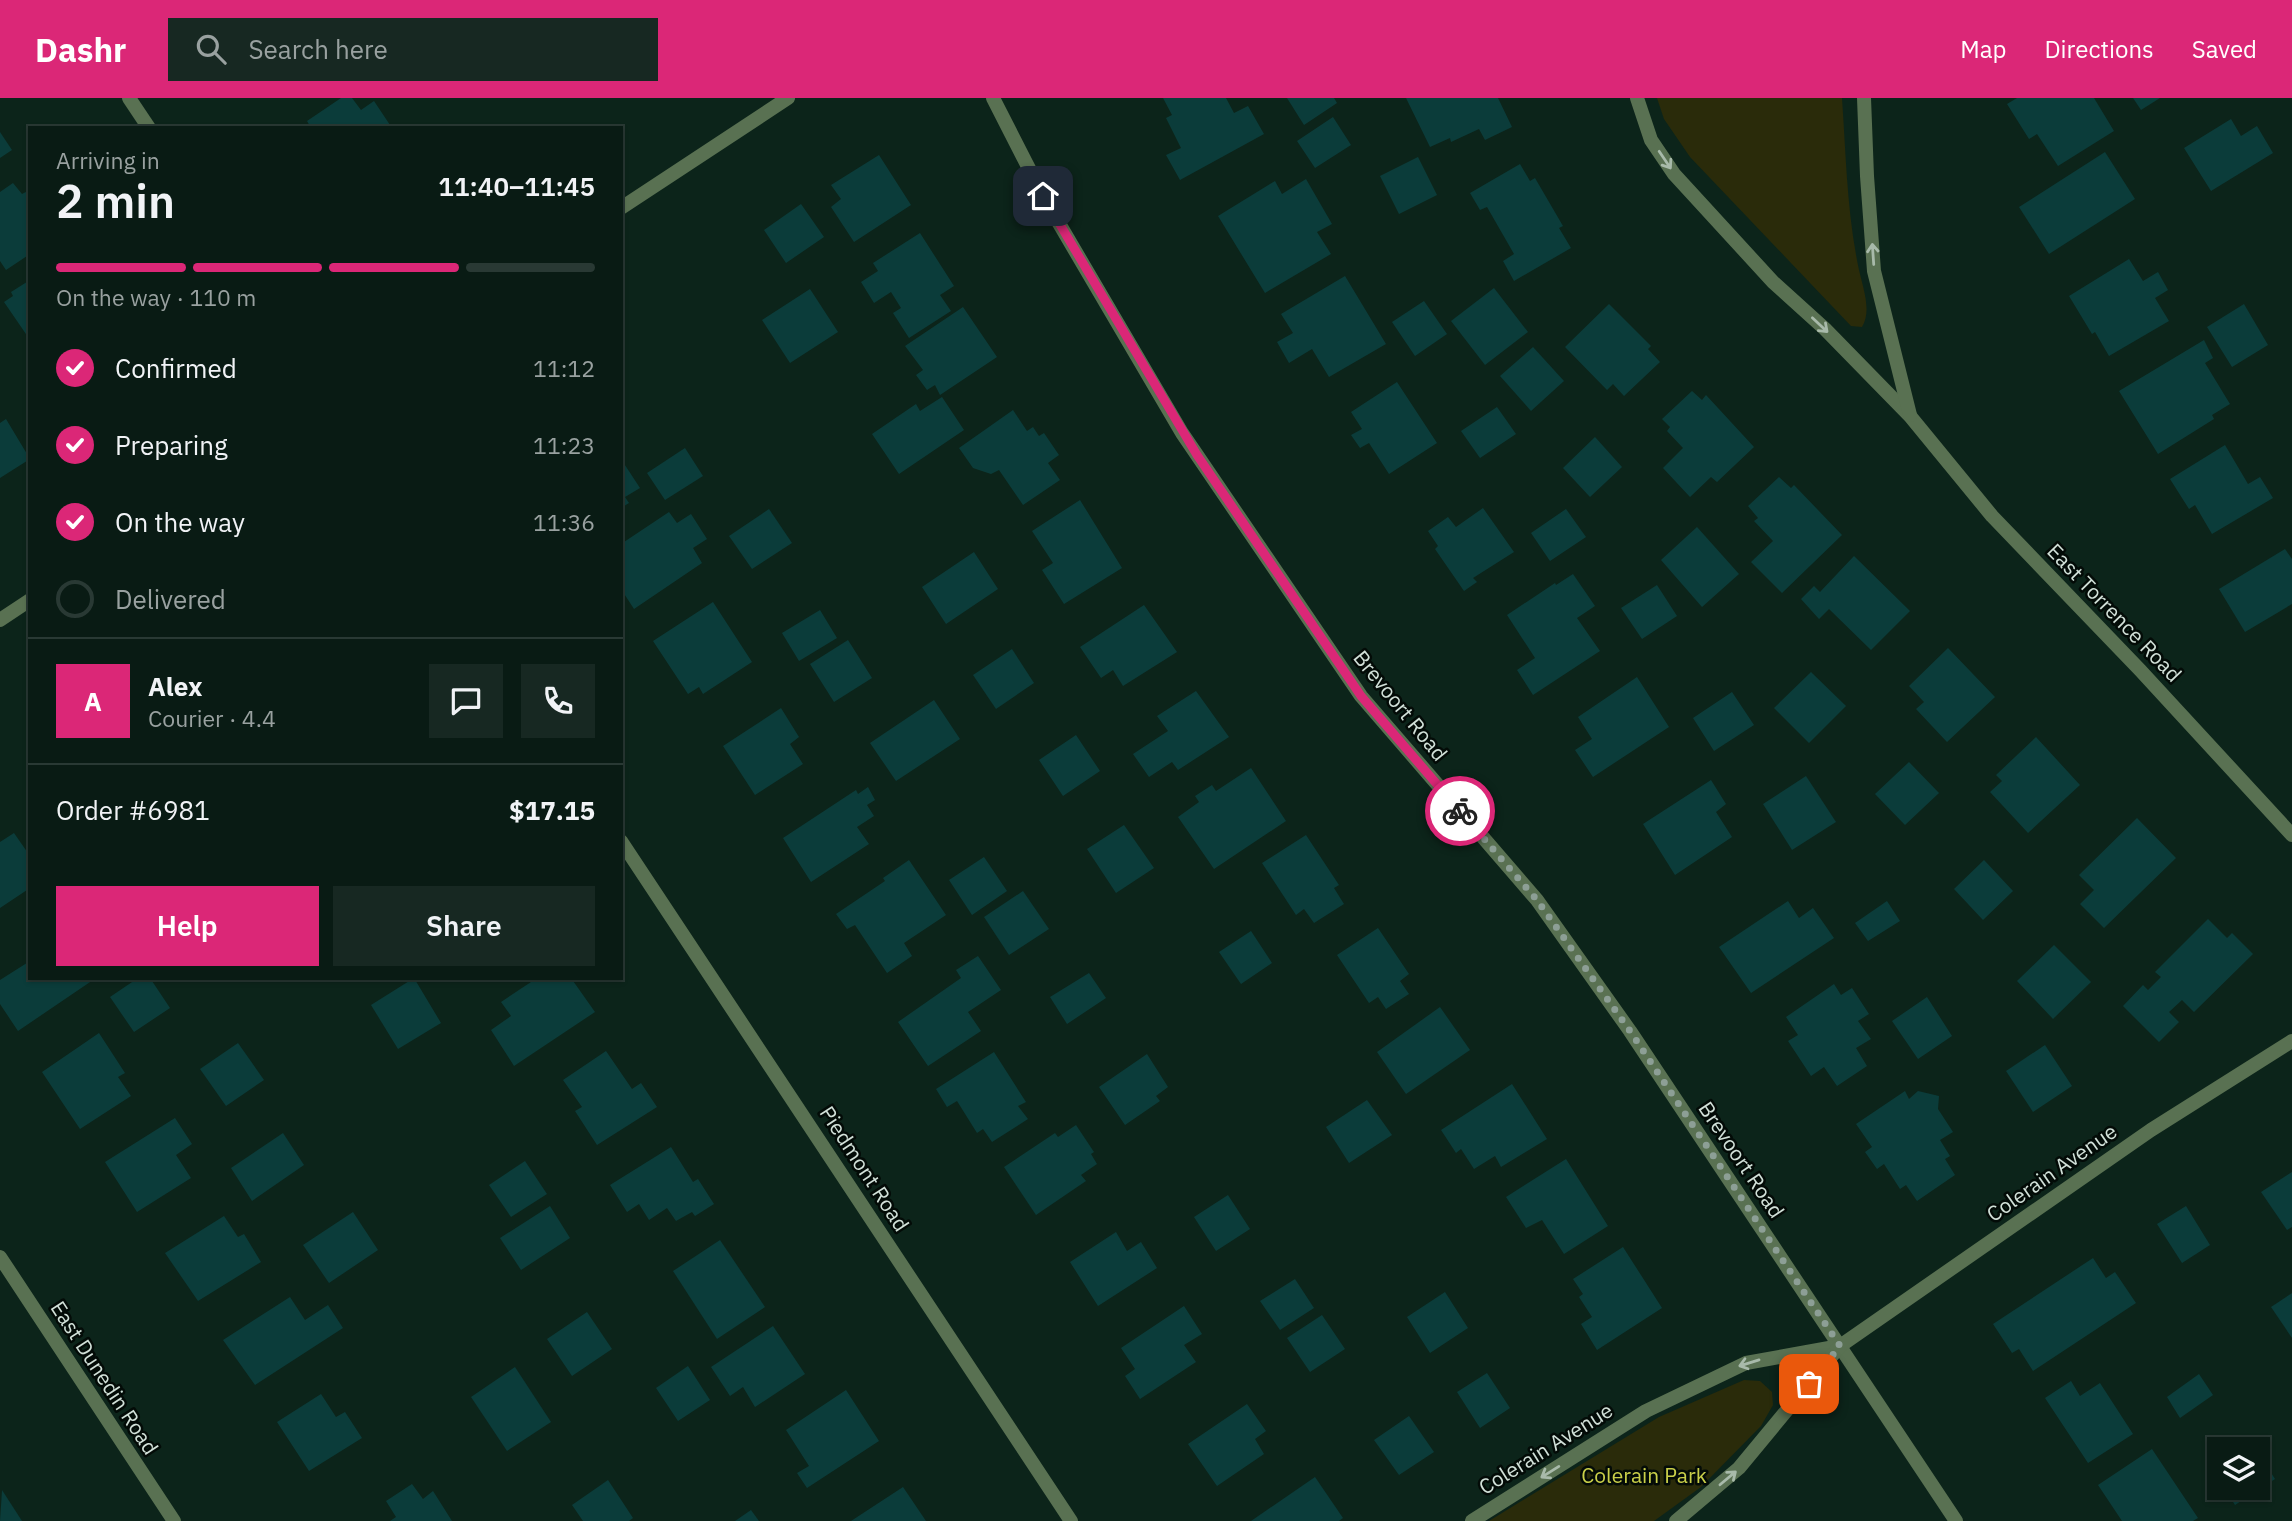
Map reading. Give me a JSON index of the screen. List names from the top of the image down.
{
  "streets": {
    "street": [
      "East Torrence Road",
      "Brevoort Road",
      "Piedmont Road",
      "Colerain Avenue",
      "East Dunedin Road"
    ]
  },
  "crossings": [
    ["Brevoort Road", "Colerain Avenue"]
  ],
  "parks": ["Colerain Park"],
  "page": {
    "header": "Dashr",
    "search": "Search here",
    "nav": ["Map", "Directions", "Saved"],
    "heading": ["2 min", "Arriving in", "11:40–11:45"],
    "panel": [
      "Alex",
      "Courier · 4.4",
      "Order #6981",
      "$17.15"
    ],
    "bar": "On the way · 110 m",
    "list": [
      ["Confirmed", "11:12"],
      ["Preparing", "11:23"],
      ["On the way", "11:36"],
      "Delivered"
    ],
    "round": "A",
    "buttons": ["Help", "Share"]
  }
}
